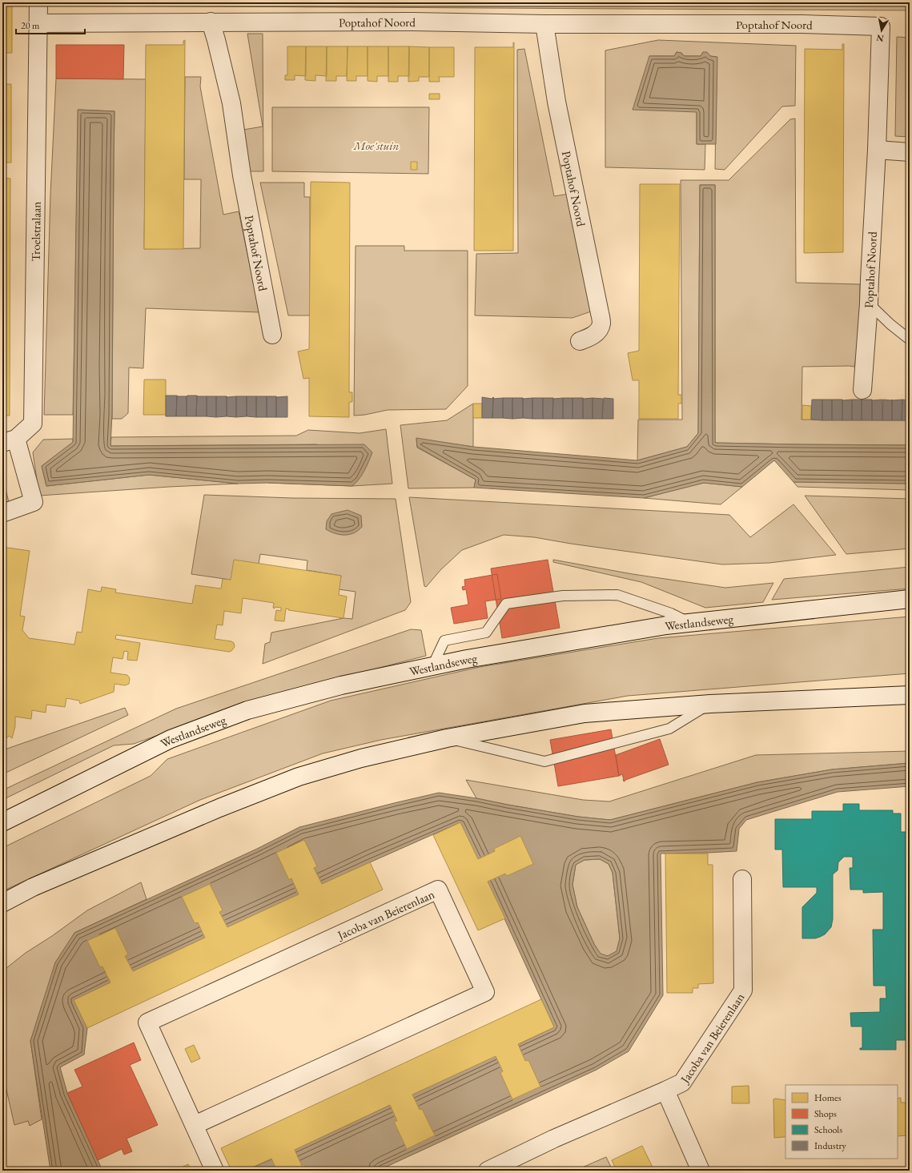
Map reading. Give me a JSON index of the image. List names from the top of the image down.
{
  "streets": {
    "street": [
      "Poptahof Noord",
      "Troelstralaan",
      "Westlandseweg",
      "Jacoba van Beierenlaan"
    ]
  },
  "crossings": [
    ["Poptahof Noord", "Troelstralaan"]
  ],
  "parks": ["Moe'stuin"],
  "legend": [
    "Homes",
    "Shops",
    "Schools",
    "Industry"
  ],
  "scale_bar": "20 m",
  "north": "bottom"
}
